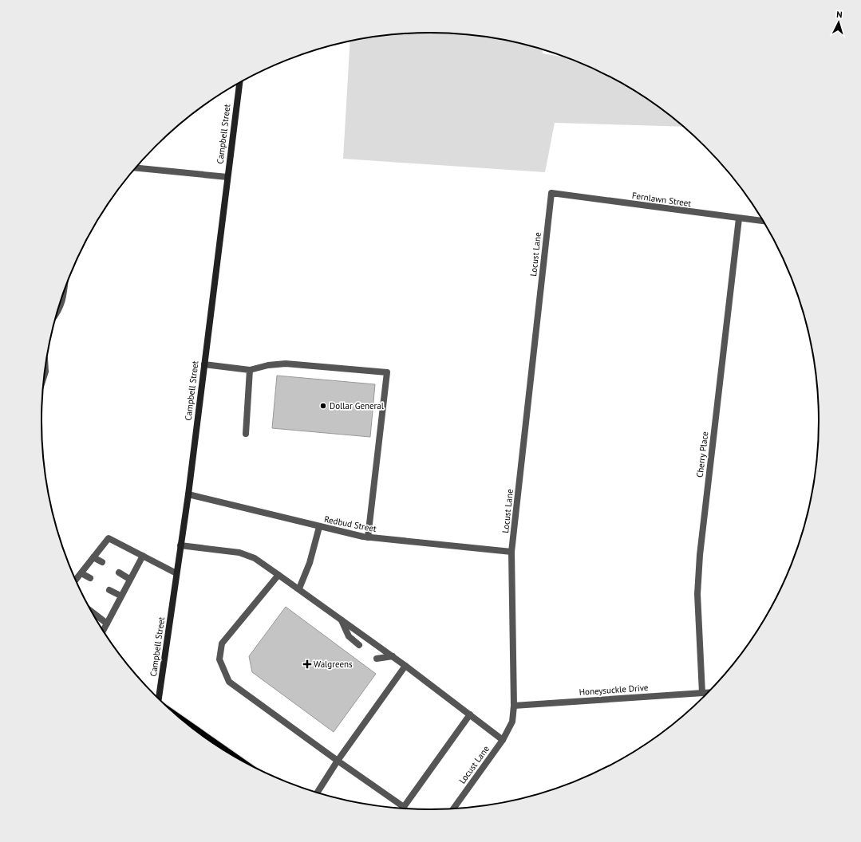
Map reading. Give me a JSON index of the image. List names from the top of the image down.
{
  "streets": {
    "main road": ["Campbell Street"],
    "street": [
      "Fernlawn Street",
      "Locust Lane",
      "Cherry Place",
      "Redbud Street",
      "Honeysuckle Drive"
    ]
  },
  "crossings": [
    ["Campbell Street", "Redbud Street"],
    ["Fernlawn Street", "Locust Lane"],
    ["Fernlawn Street", "Cherry Place"],
    ["Locust Lane", "Redbud Street"],
    ["Locust Lane", "Honeysuckle Drive"],
    ["Cherry Place", "Honeysuckle Drive"]
  ],
  "places": {
    "other": ["Dollar General"],
    "health": ["Walgreens"]
  },
  "north": "top"
}
